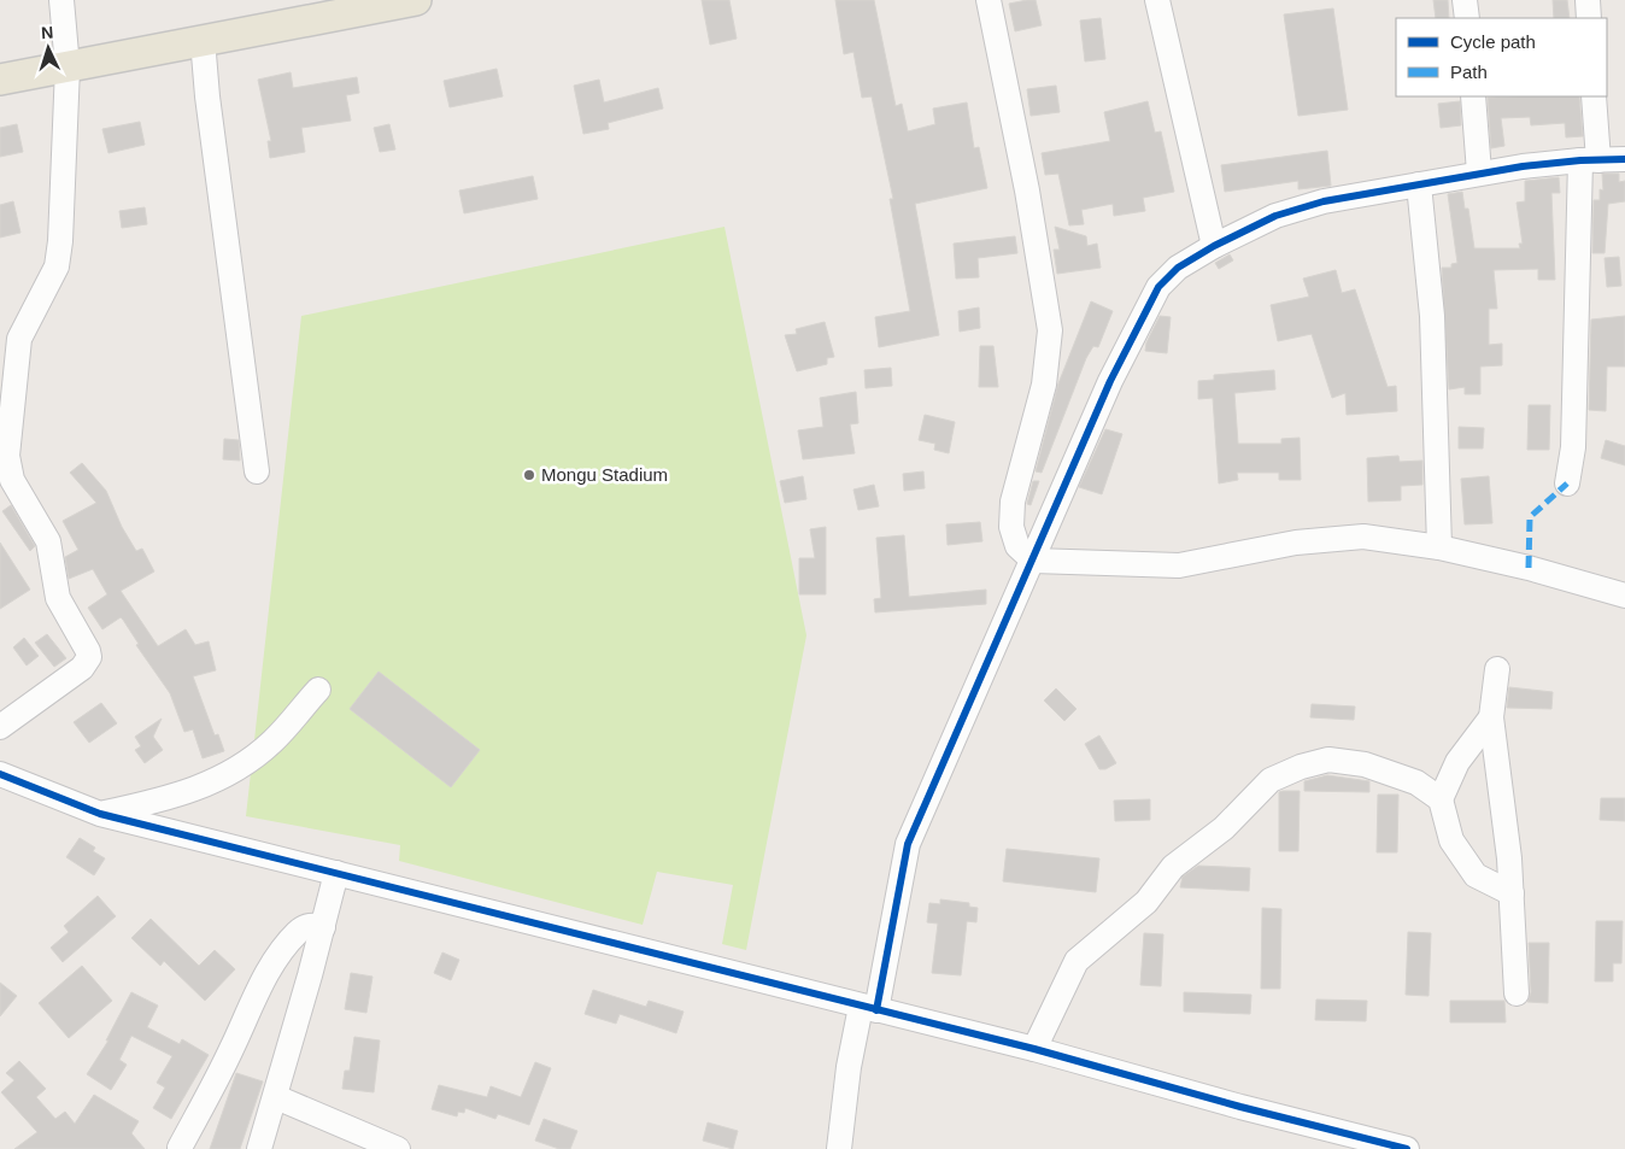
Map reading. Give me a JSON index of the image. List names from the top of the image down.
{
  "places": ["Mongu Stadium"],
  "legend": ["Cycle path", "Path"],
  "north": "top"
}
